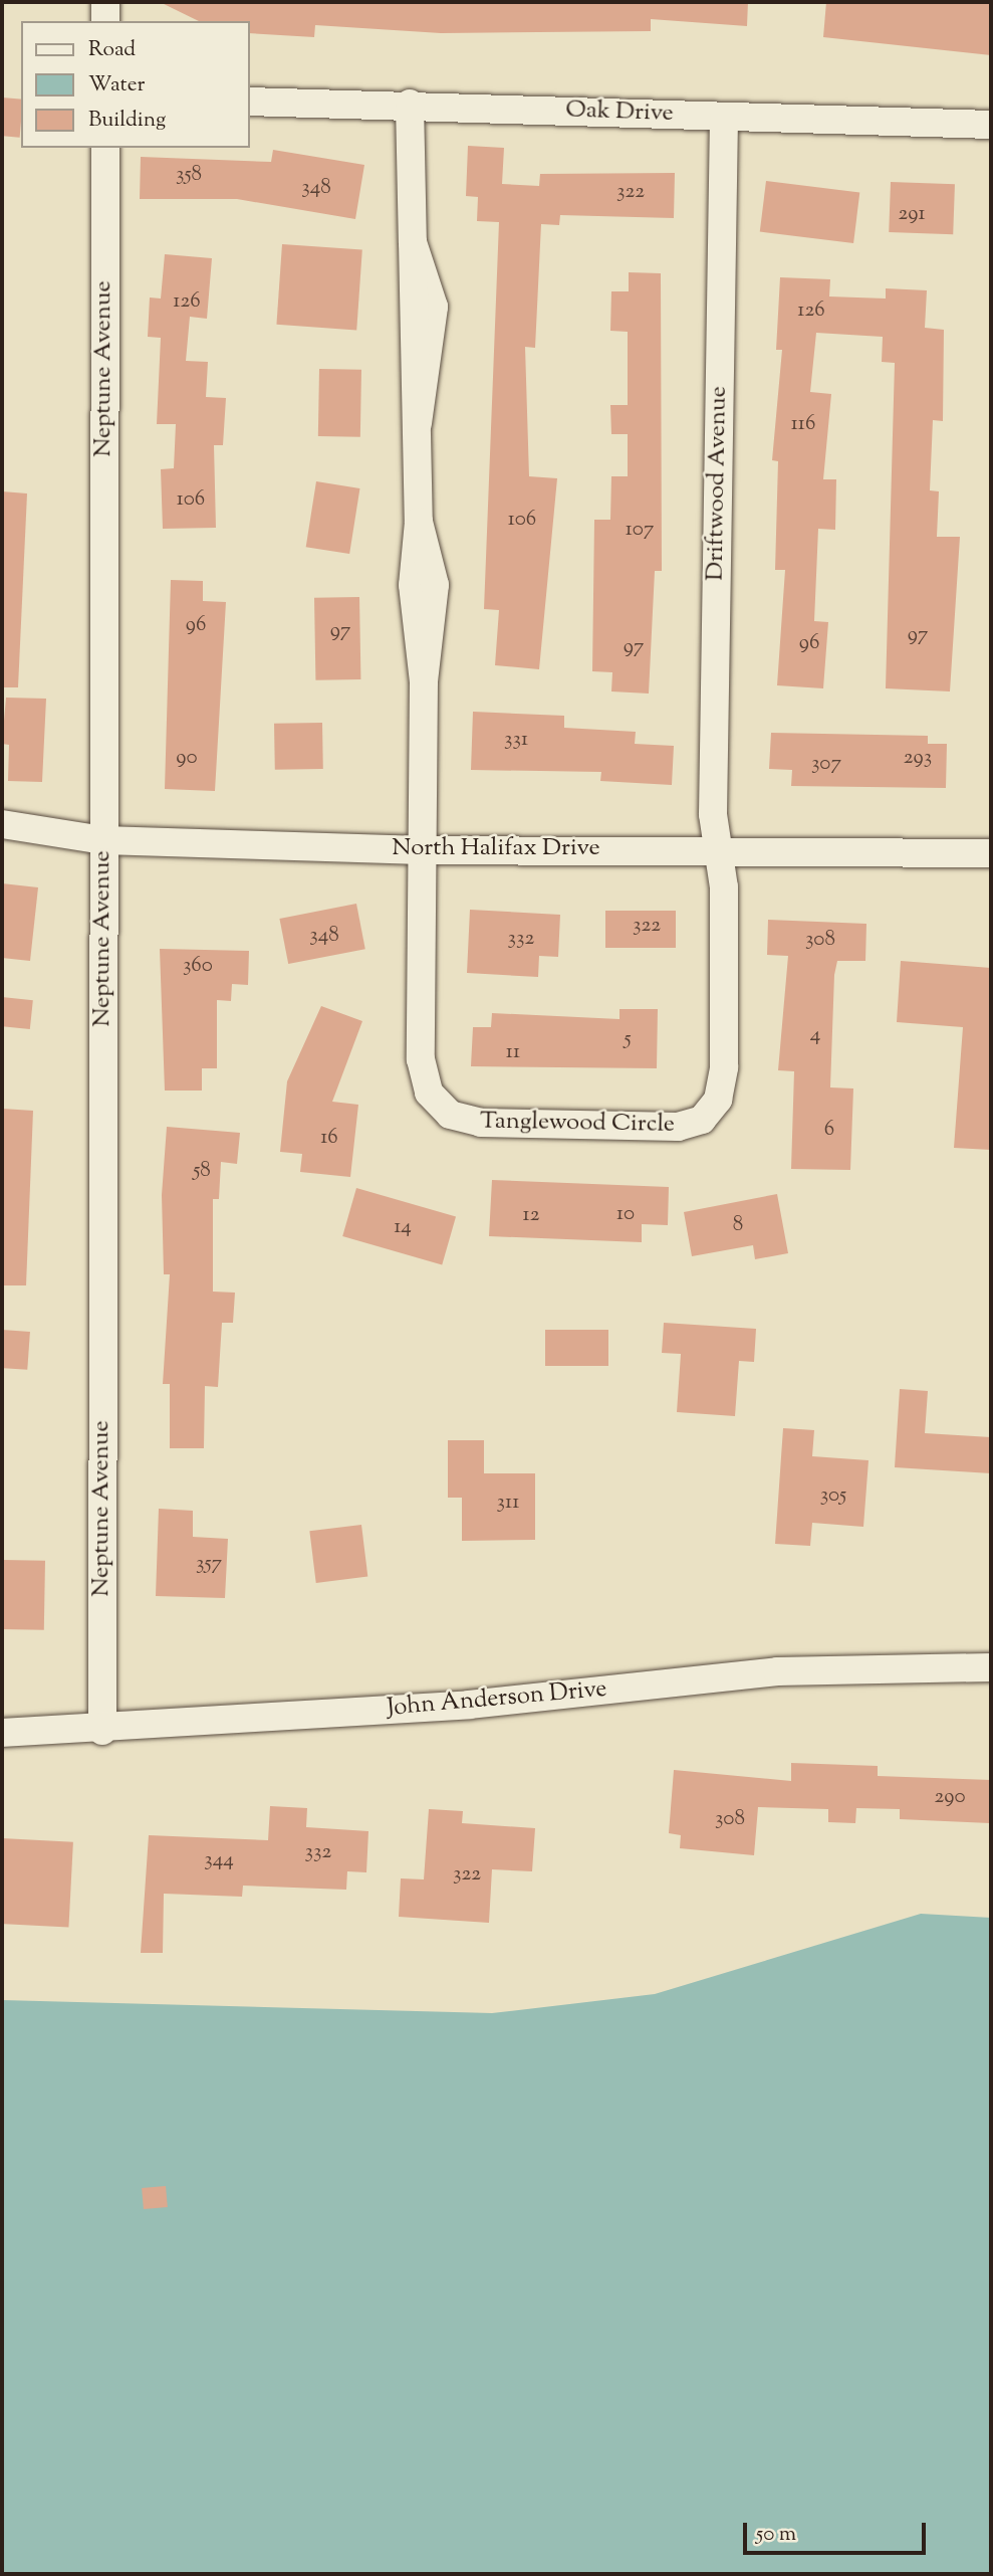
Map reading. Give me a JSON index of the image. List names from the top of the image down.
{
  "streets": {
    "street": [
      "Oak Drive",
      "Neptune Avenue",
      "Driftwood Avenue",
      "North Halifax Drive",
      "Tanglewood Circle",
      "John Anderson Drive"
    ]
  },
  "crossings": [
    ["Oak Drive", "Driftwood Avenue"],
    ["Oak Drive", "Tanglewood Circle"],
    ["Neptune Avenue", "North Halifax Drive"],
    ["Neptune Avenue", "John Anderson Drive"],
    ["Driftwood Avenue", "North Halifax Drive"],
    ["Driftwood Avenue", "Tanglewood Circle"],
    ["North Halifax Drive", "Tanglewood Circle"]
  ],
  "house_numbers": [
    "358",
    "348",
    "322",
    "291",
    "126",
    "126",
    "116",
    "106",
    "106",
    "107",
    "96",
    "97",
    "97",
    "96",
    "97",
    "331",
    "90",
    "293",
    "307",
    "322",
    "348",
    "332",
    "308",
    "360",
    "4",
    "5",
    "11",
    "6",
    "16",
    "58",
    "10",
    "12",
    "8",
    "14",
    "305",
    "311",
    "357",
    "290",
    "308",
    "332",
    "344",
    "322"
  ],
  "legend": ["Road", "Water", "Building"],
  "scale_bar": "50 m"
}
